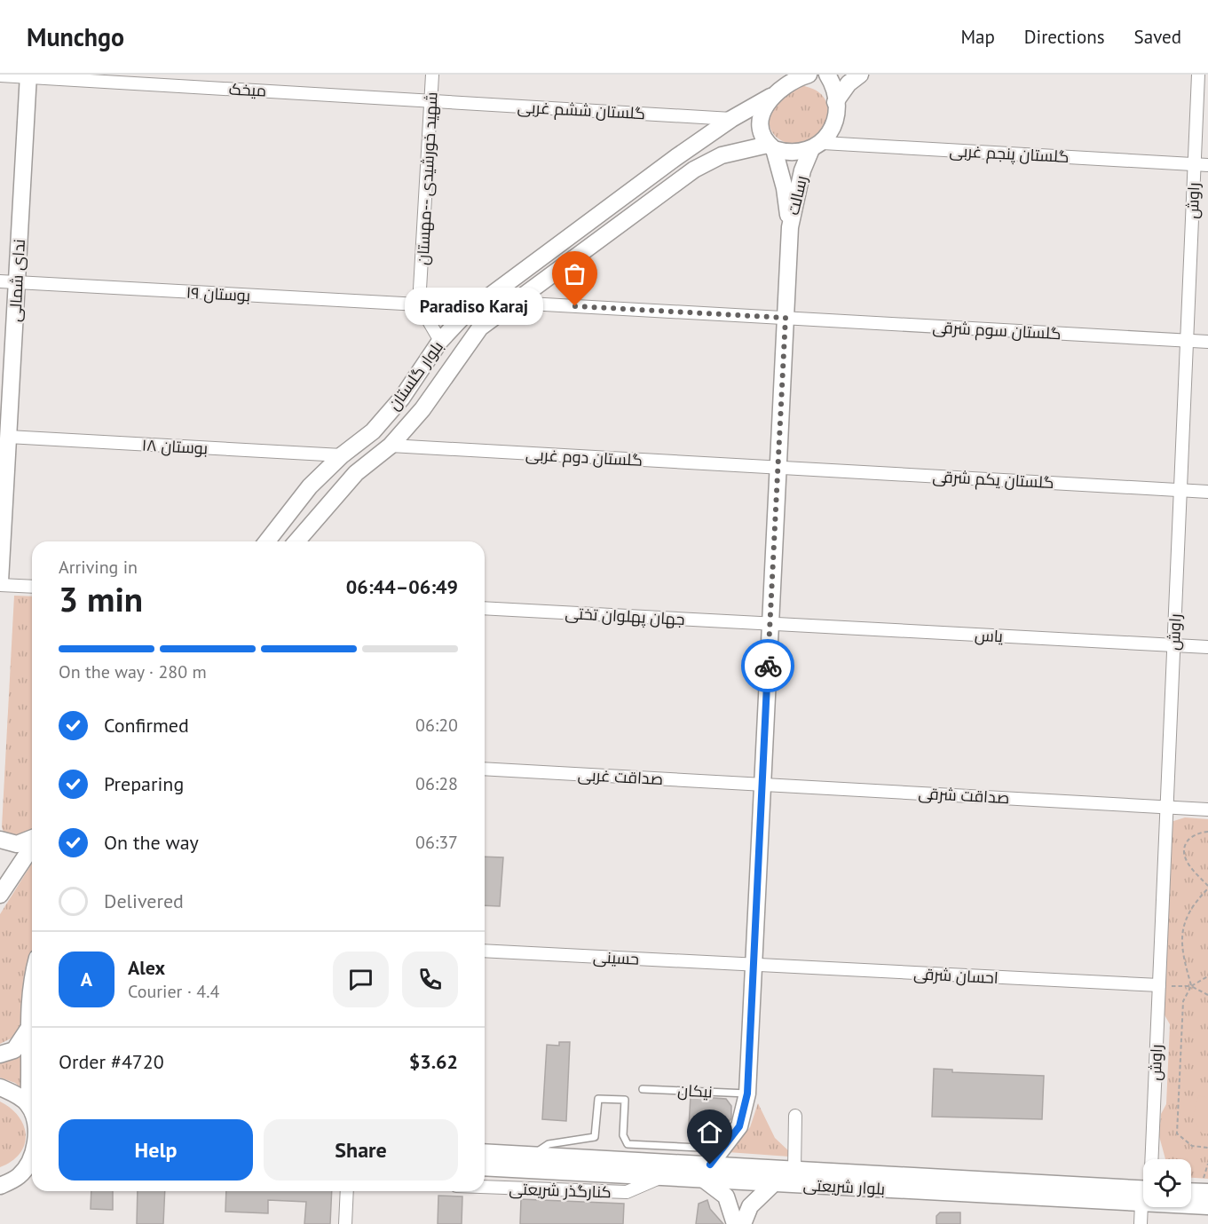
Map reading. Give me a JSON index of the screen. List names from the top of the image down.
{
  "streets": {
    "main road": [
      "رسالت",
      "ندای شمالی",
      "بلوار گلستان",
      "بلوار شریعتی"
    ],
    "street": [
      "میخک",
      "گلستان ششم غربی",
      "گلستان پنجم غربی",
      "شهید خورشیدی --مهستان",
      "راوش",
      "بوستان ۱۹",
      "گلستان سوم شرقی",
      "بوستان ۱۸",
      "گلستان دوم غربی",
      "گلستان یکم شرقی",
      "جهان پهلوان تختی",
      "یاس",
      "صداقت غربی",
      "صداقت شرقی",
      "حسینی",
      "احسان شرقی",
      "کنارگذر شریعتی"
    ],
    "lane": ["نیکان"]
  },
  "crossings": [
    ["میخک", "گلستان ششم غربی"],
    ["میخک", "شهید خورشیدی --مهستان"],
    ["میخک", "ندای شمالی"],
    ["گلستان ششم غربی", "شهید خورشیدی --مهستان"],
    ["گلستان ششم غربی", "بلوار گلستان"],
    ["گلستان پنجم غربی", "رسالت"],
    ["گلستان پنجم غربی", "راوش"],
    ["گلستان پنجم غربی", "بلوار گلستان"],
    ["شهید خورشیدی --مهستان", "بوستان ۱۹"],
    ["رسالت", "بلوار گلستان"],
    ["راوش", "گلستان سوم شرقی"],
    ["راوش", "گلستان یکم شرقی"],
    ["راوش", "یاس"],
    ["راوش", "صداقت شرقی"],
    ["راوش", "احسان شرقی"],
    ["ندای شمالی", "بوستان ۱۹"],
    ["ندای شمالی", "بوستان ۱۸"],
    ["گلستان سوم شرقی", "بلوار گلستان"],
    ["بلوار گلستان", "بوستان ۱۸"],
    ["بلوار گلستان", "گلستان دوم غربی"],
    ["گلستان دوم غربی", "گلستان یکم شرقی"],
    ["جهان پهلوان تختی", "یاس"],
    ["صداقت غربی", "صداقت شرقی"],
    ["حسینی", "احسان شرقی"],
    ["بلوار شریعتی", "کنارگذر شریعتی"]
  ],
  "places": ["Paradiso Karaj"],
  "page": {
    "header": "Munchgo",
    "nav": ["Map", "Directions", "Saved"],
    "bubble": "Paradiso Karaj",
    "heading": ["3 min", "Arriving in", "06:44–06:49"],
    "panel": [
      "Alex",
      "Courier · 4.4",
      "Order #4720",
      "$3.62"
    ],
    "bar": "On the way · 280 m",
    "list": [
      ["Confirmed", "06:20"],
      ["Preparing", "06:28"],
      ["On the way", "06:37"],
      "Delivered"
    ],
    "round": "A",
    "buttons": ["Help", "Share"]
  }
}
